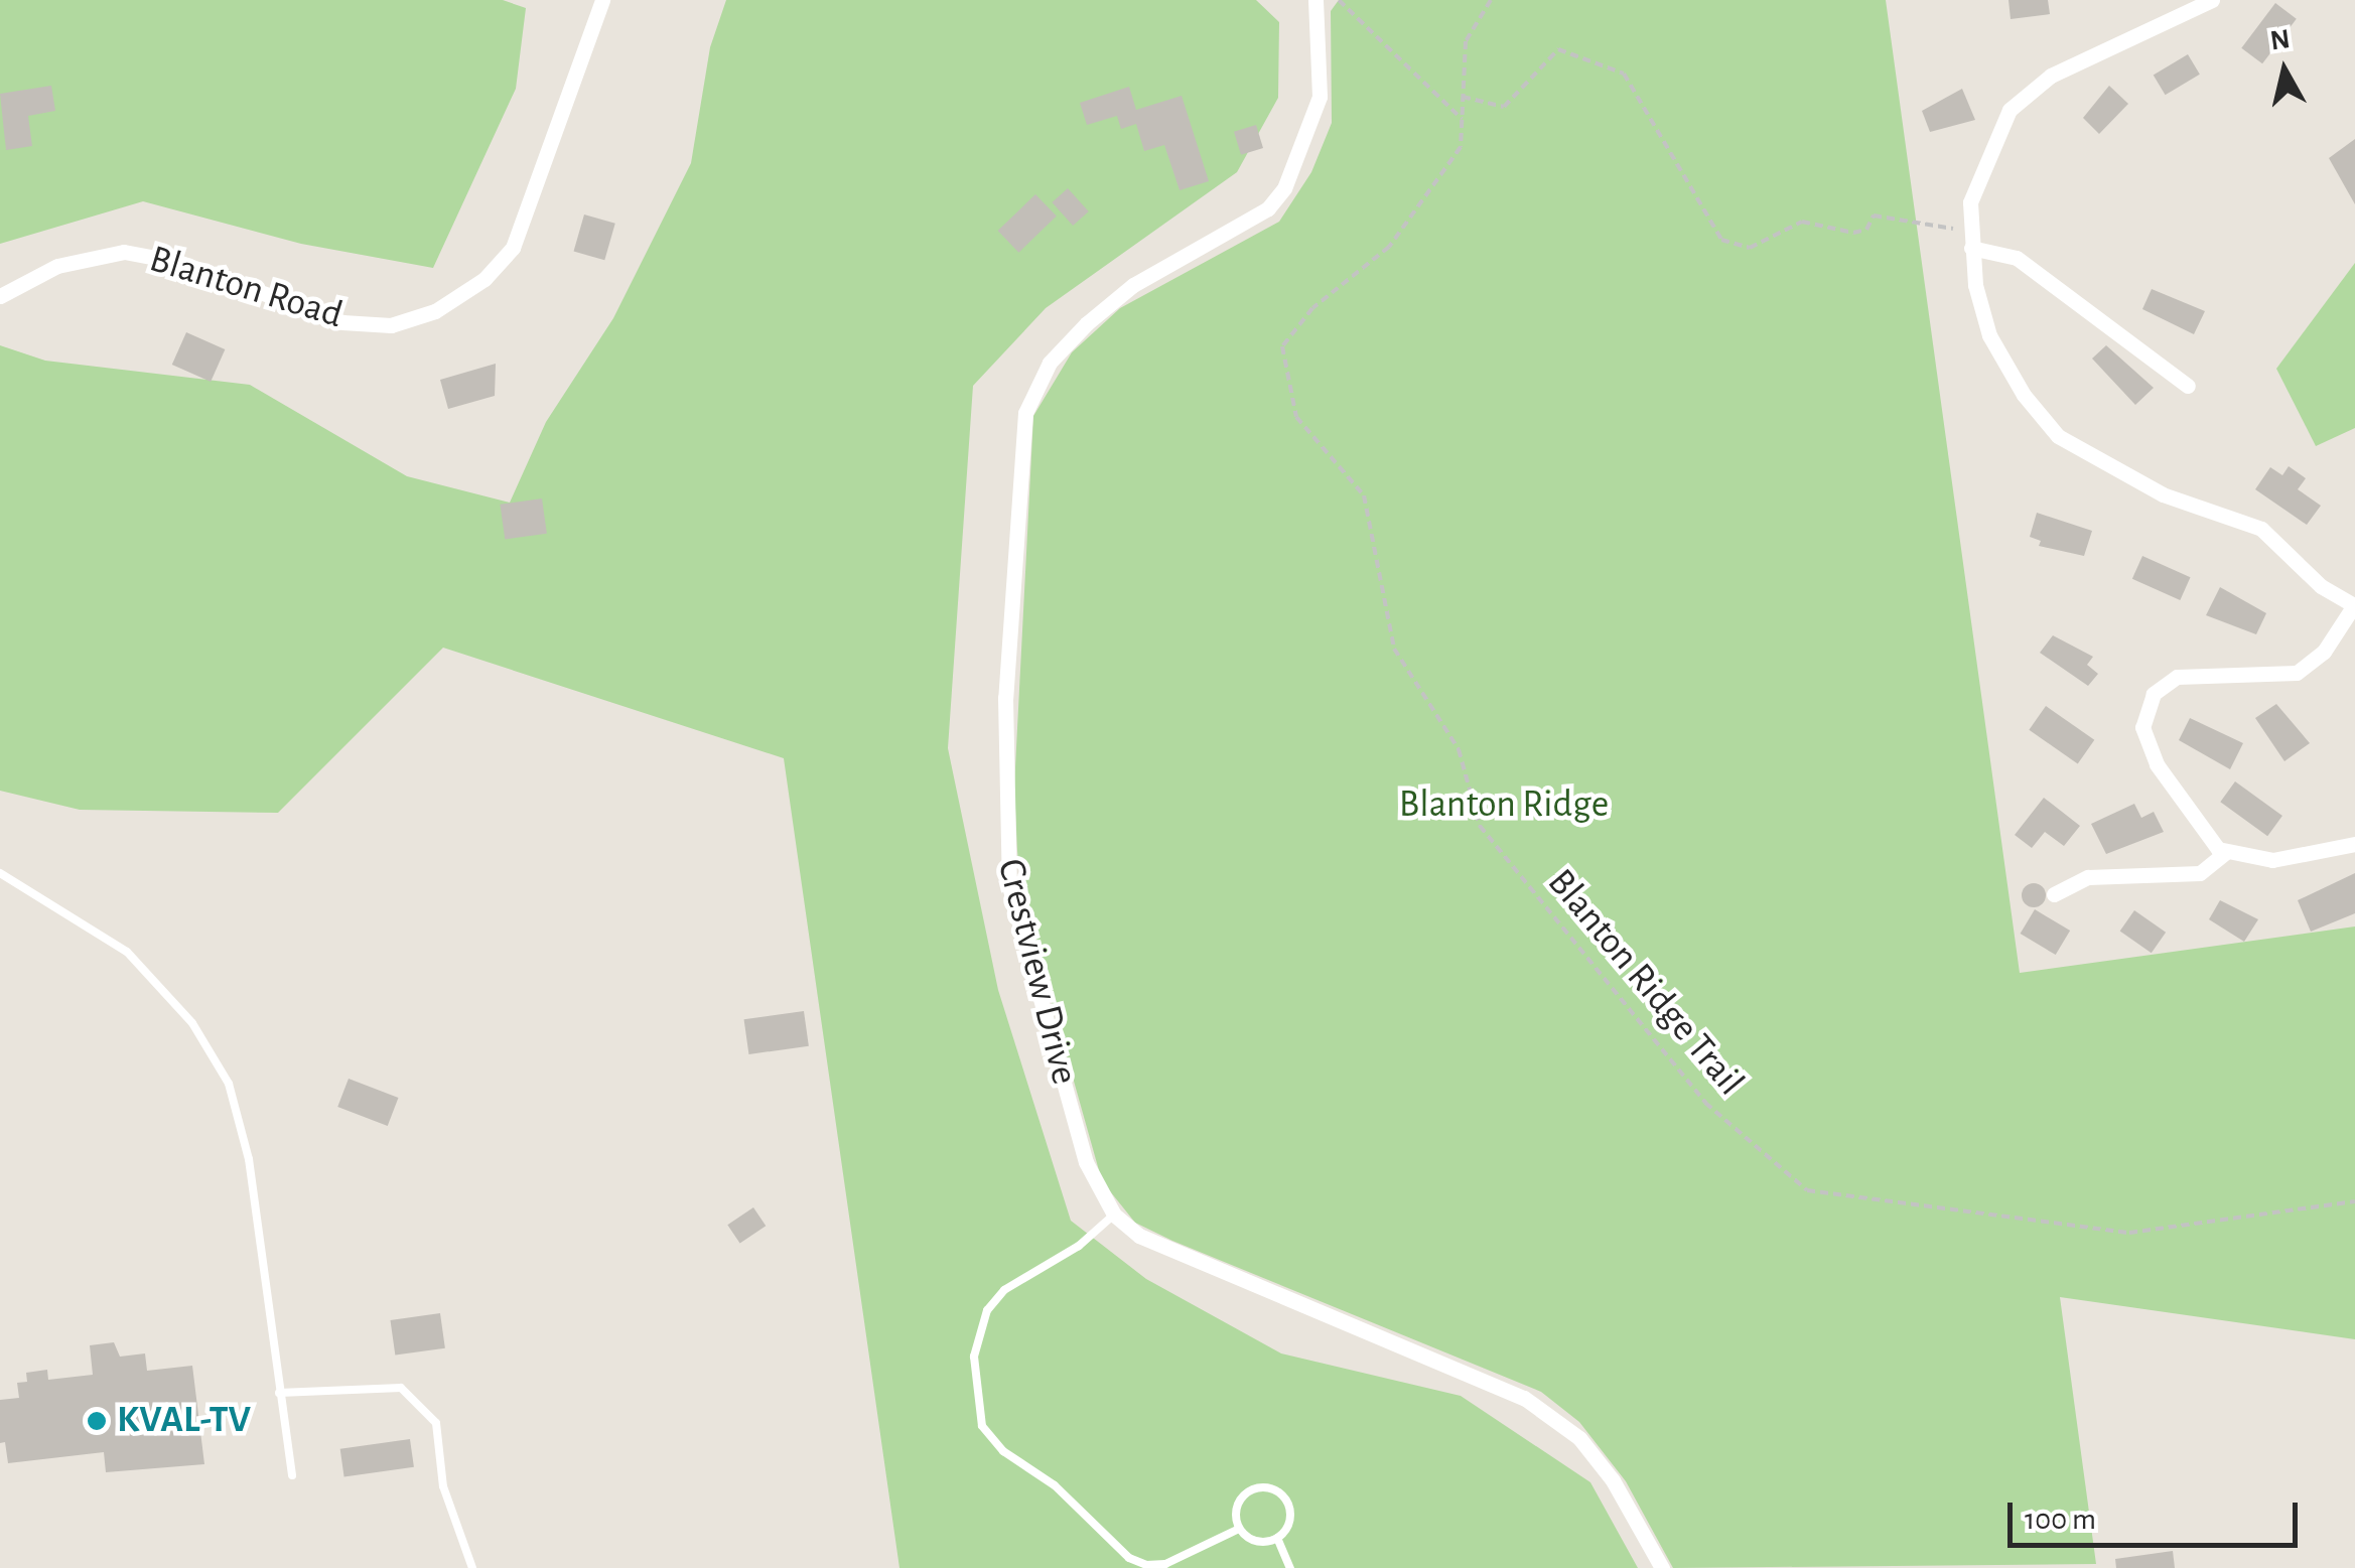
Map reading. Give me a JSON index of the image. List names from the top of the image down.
{
  "streets": {
    "street": ["Blanton Road", "Crestview Drive"],
    "path": ["Blanton Ridge Trail"]
  },
  "parks": ["Blanton Ridge"],
  "places": ["KVAL-TV"],
  "scale_bar": "100 m",
  "north": "top"
}
